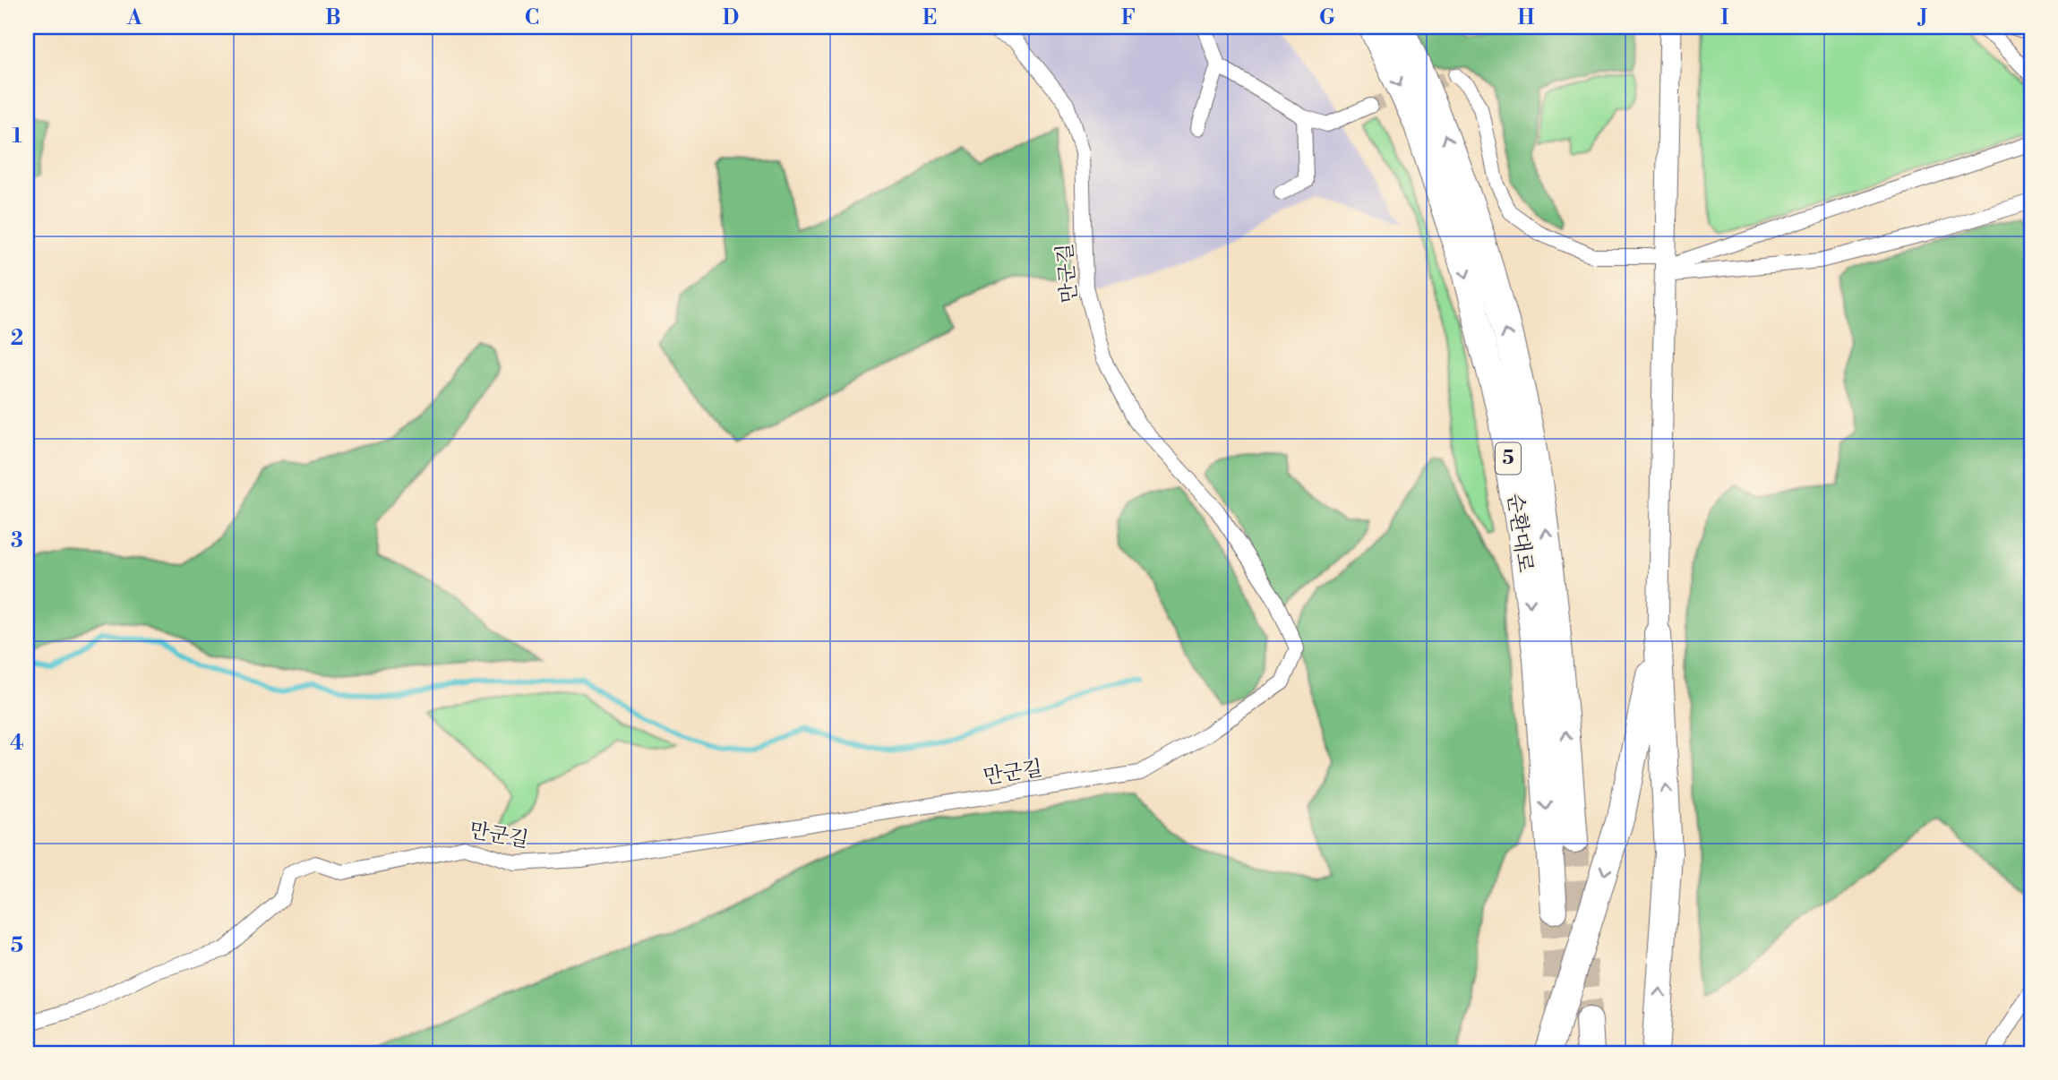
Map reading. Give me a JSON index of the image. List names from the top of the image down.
{
  "streets": {
    "highway": ["5", "순환대로"],
    "street": ["만군길"]
  },
  "grid": {
    "columns": [
      "A",
      "B",
      "C",
      "D",
      "E",
      "F",
      "G",
      "H",
      "I",
      "J"
    ],
    "rows": [
      "1",
      "2",
      "3",
      "4",
      "5"
    ]
  }
}
